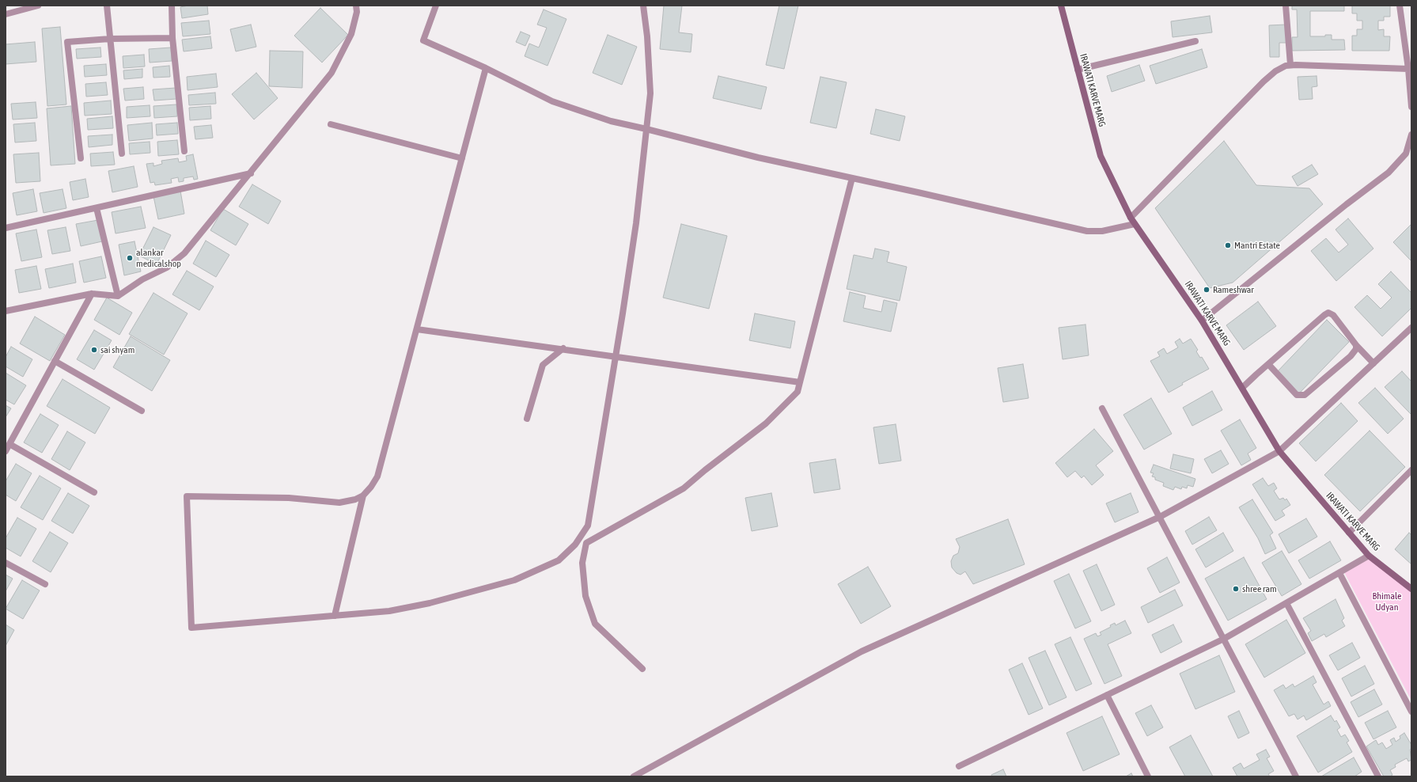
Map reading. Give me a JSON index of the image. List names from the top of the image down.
{
  "streets": {
    "main road": ["IRAWATI KARVE MARG"]
  },
  "parks": ["Bhimale Udyan"],
  "places": [
    "Mantri Estate",
    "alankar medicalshop",
    "Rameshwar",
    "sai shyam",
    "shree ram"
  ]
}
